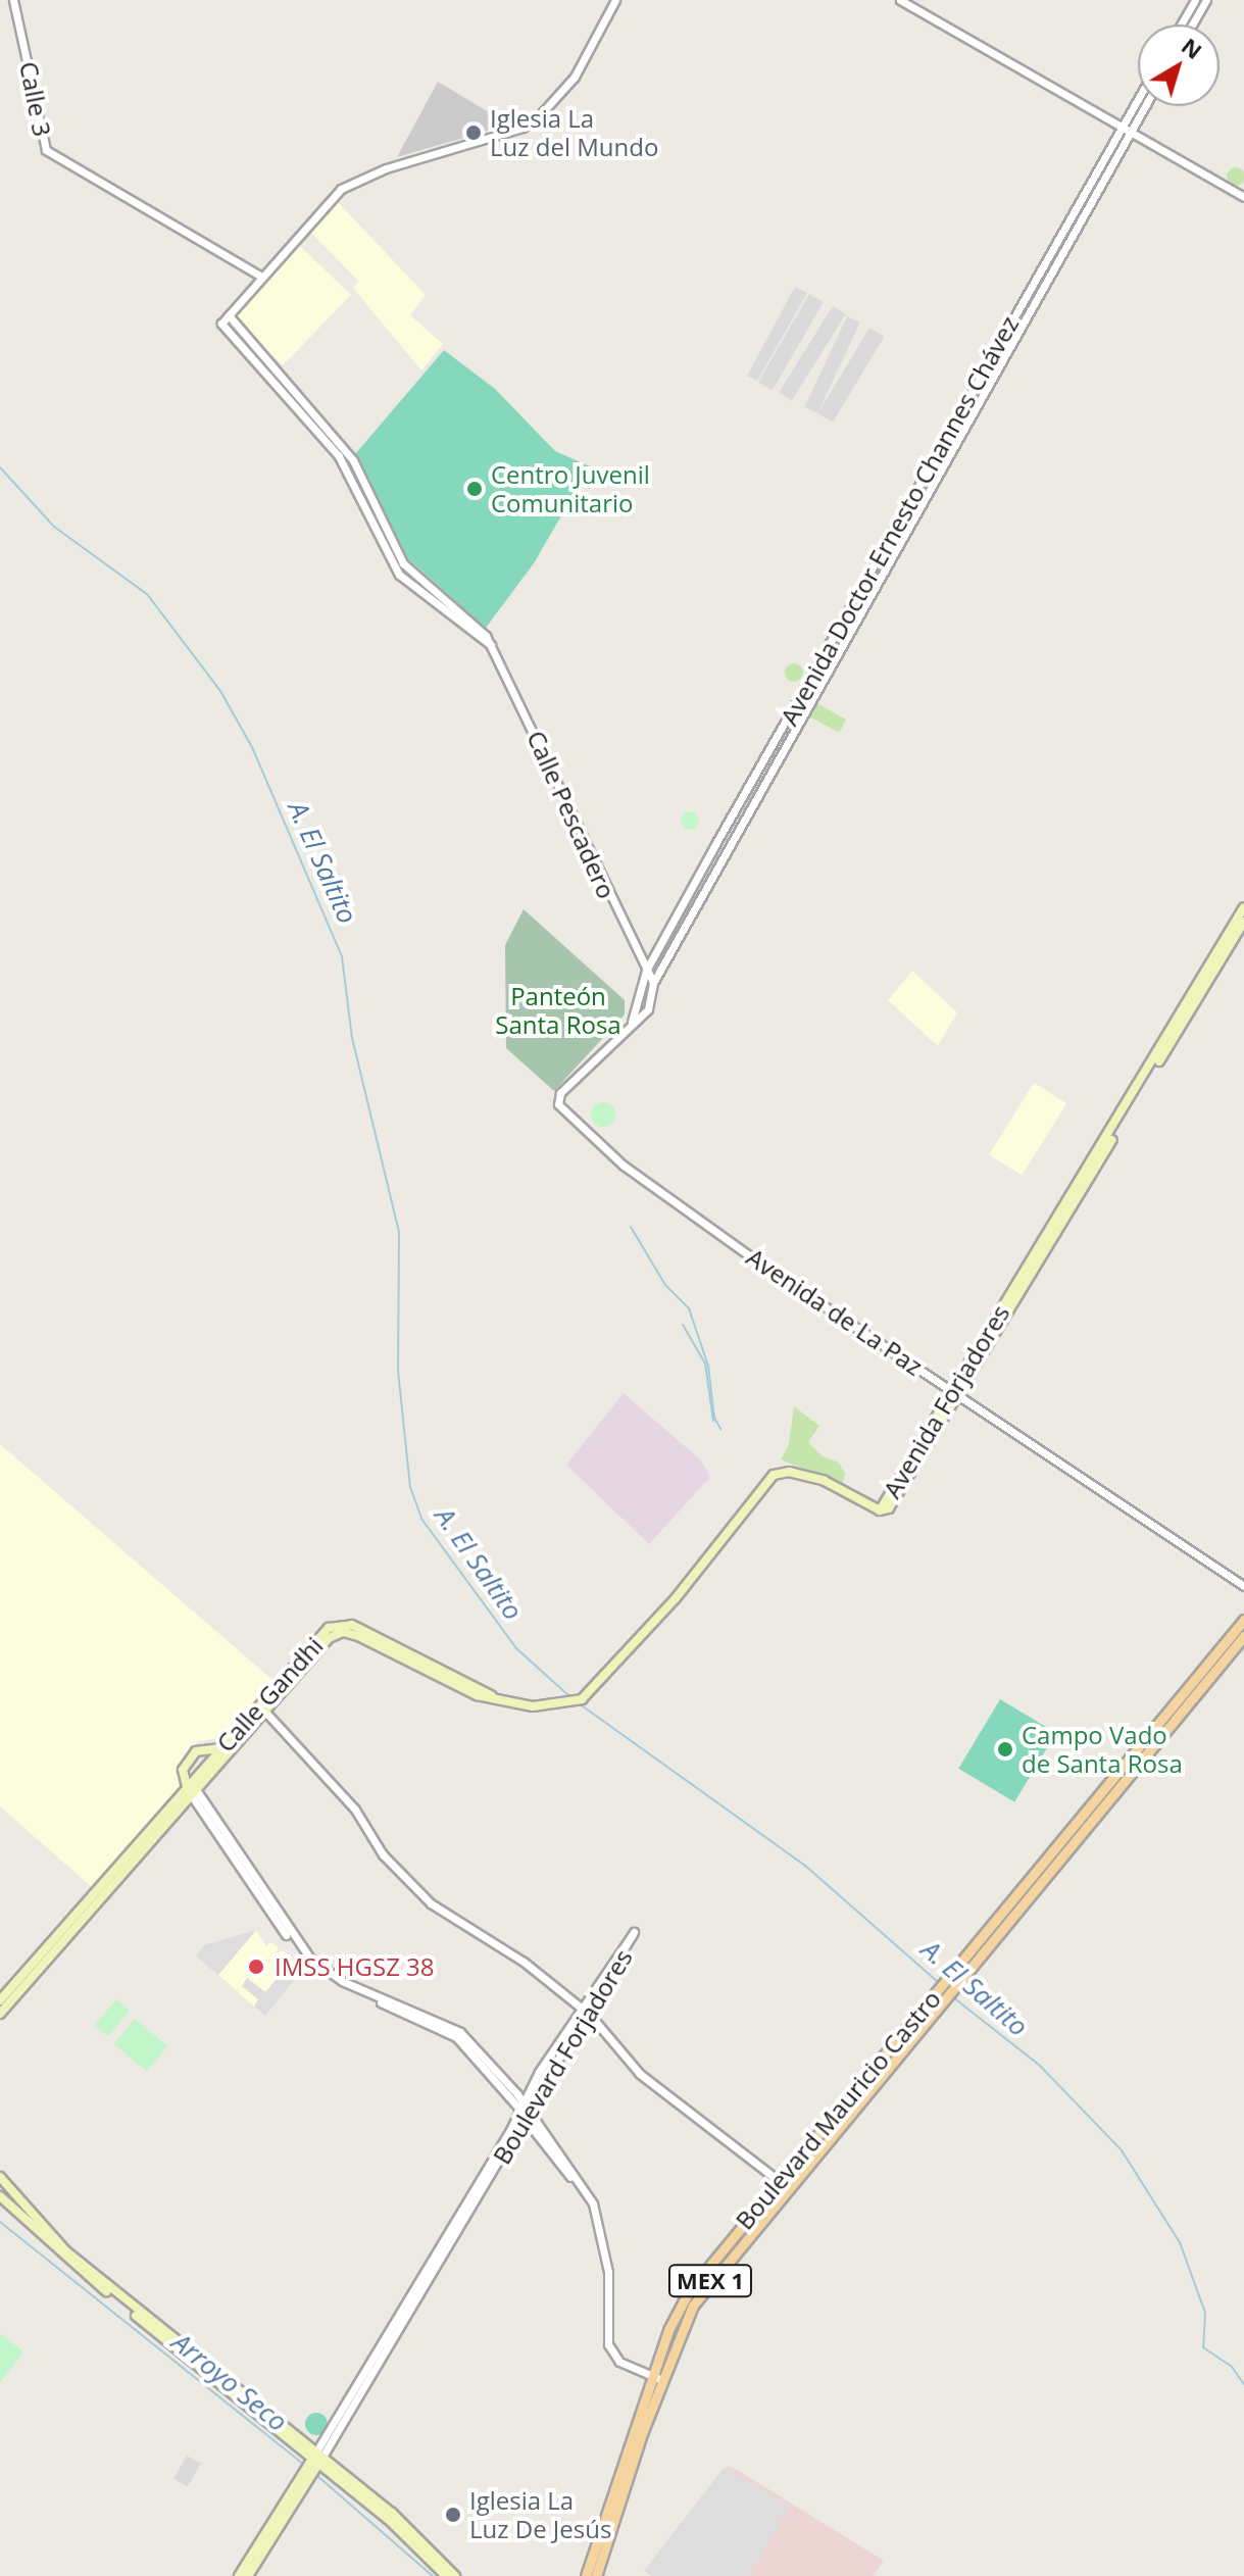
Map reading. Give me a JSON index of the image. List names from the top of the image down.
{
  "streets": {
    "main road": [
      "Avenida Forjadores",
      "Calle Gandhi",
      "Boulevard Forjadores",
      "Boulevard Mauricio Castro",
      "MEX 1"
    ],
    "street": [
      "Calle 3",
      "Avenida Doctor Ernesto Channes Chávez",
      "Calle Pescadero",
      "Avenida de La Paz"
    ]
  },
  "crossings": [
    ["Avenida Doctor Ernesto Channes Chávez", "Calle Pescadero"],
    ["Avenida Doctor Ernesto Channes Chávez", "Avenida de La Paz"],
    ["Avenida de La Paz", "Avenida Forjadores"],
    ["Avenida Forjadores", "Calle Gandhi"]
  ],
  "water": ["A. El Saltito", "Arroyo Seco"],
  "parks": ["Panteón Santa Rosa"],
  "places": [
    "Iglesia La Luz del Mundo",
    "Centro Juvenil Comunitario",
    "Campo Vado de Santa Rosa",
    "IMSS HGSZ 38",
    "Iglesia La Luz De Jesús"
  ],
  "north": "top right"
}
